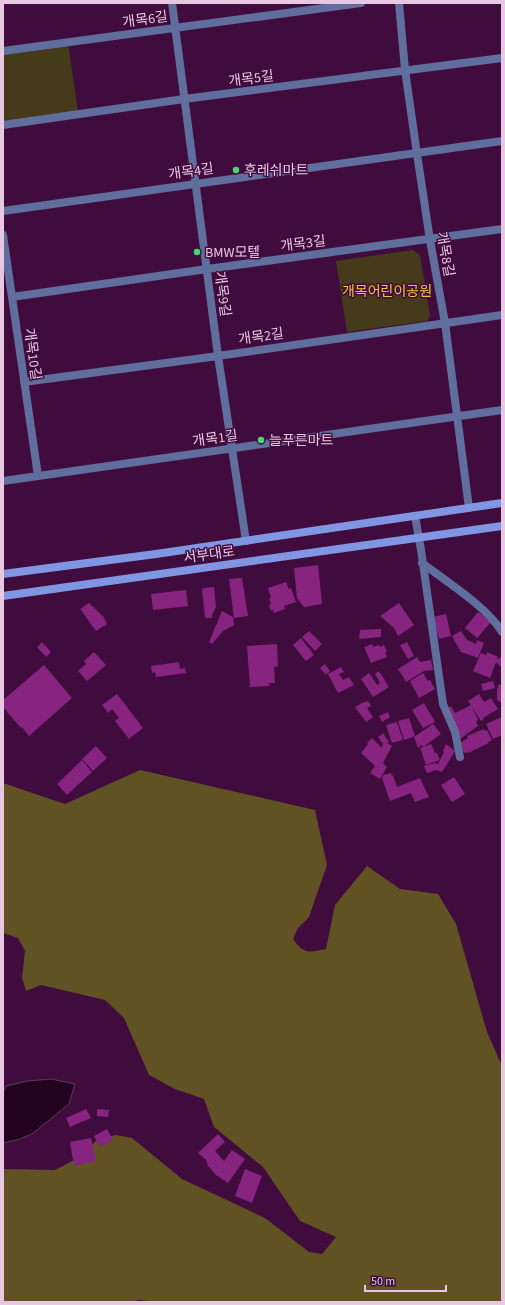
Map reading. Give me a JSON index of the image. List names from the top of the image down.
{
  "streets": {
    "main road": ["서부대로"],
    "street": [
      "개목6길",
      "개목5길",
      "개목4길",
      "개목3길",
      "개목8길",
      "개목9길",
      "개목2길",
      "개목10길",
      "개목1길"
    ]
  },
  "crossings": [
    ["개목6길", "개목9길"],
    ["개목5길", "개목8길"],
    ["개목5길", "개목9길"],
    ["개목4길", "개목8길"],
    ["개목4길", "개목9길"],
    ["개목3길", "개목8길"],
    ["개목3길", "개목9길"],
    ["개목3길", "개목10길"],
    ["개목8길", "개목2길"],
    ["개목8길", "개목1길"],
    ["개목8길", "서부대로"],
    ["개목9길", "개목2길"],
    ["개목9길", "개목1길"],
    ["개목9길", "서부대로"],
    ["개목2길", "개목10길"],
    ["개목10길", "개목1길"]
  ],
  "parks": ["개목어린이공원"],
  "places": ["후레쉬마트", "BMW모텔", "늘푸른마트"],
  "scale_bar": "50 m"
}
